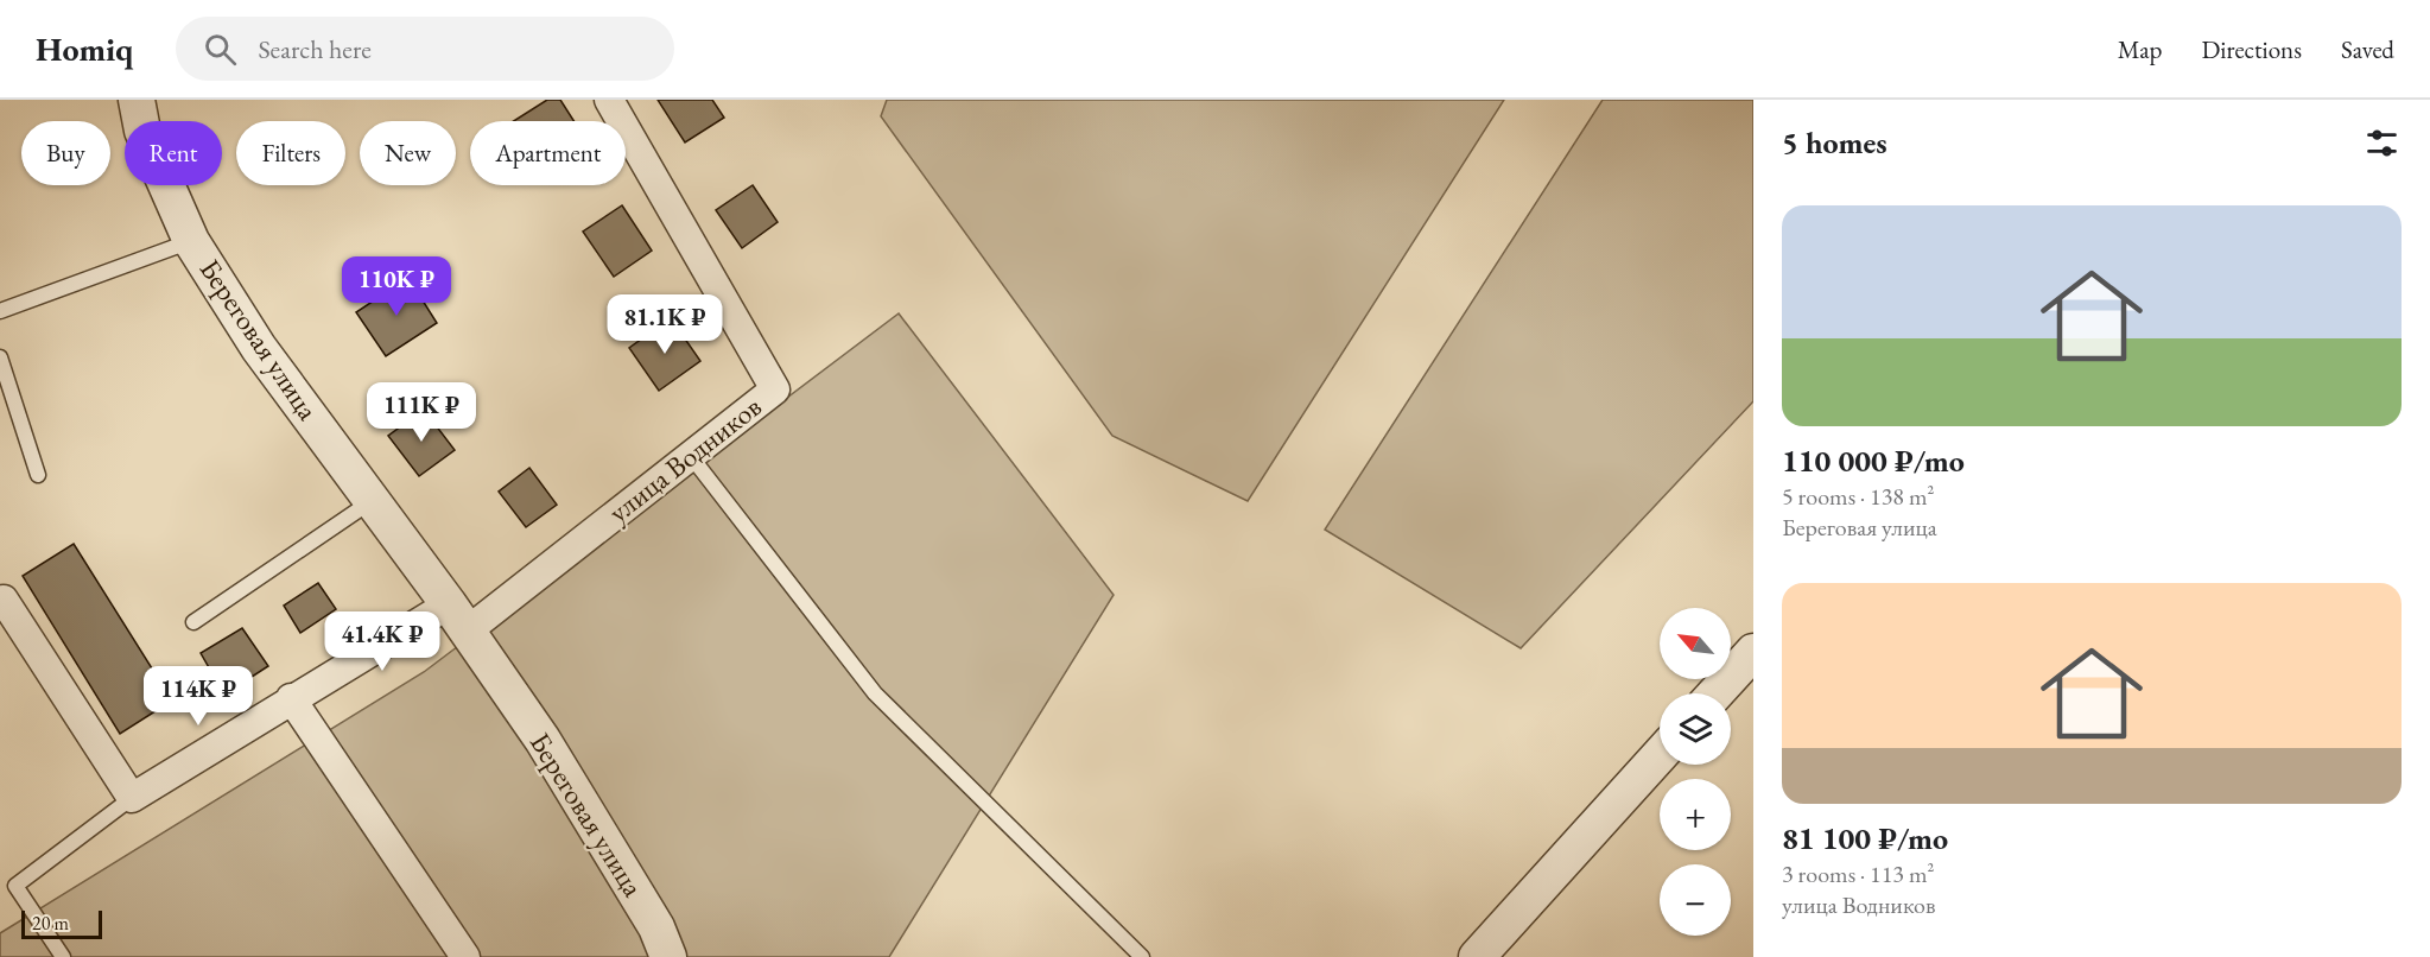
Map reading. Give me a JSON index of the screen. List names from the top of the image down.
{
  "streets": {
    "street": ["Береговая улица", "улица Водников"]
  },
  "crossings": [
    ["Береговая улица", "улица Водников"]
  ],
  "scale_bar": "20 m",
  "north": "top left",
  "page": {
    "header": "Homiq",
    "search": "Search here",
    "nav": ["Map", "Directions", "Saved"],
    "heading": "5 homes",
    "chip": [
      "Buy",
      "Rent",
      "Filters",
      "New",
      "Apartment"
    ],
    "list": [
      {
        "name": "110 000 ₽/mo",
        "note": "5 rooms · 138 m² · Береговая улица"
      },
      {
        "name": "81 100 ₽/mo",
        "note": "3 rooms · 113 m² · улица Водников"
      }
    ],
    "price": [
      "110K ₽",
      "81.1K ₽",
      "111K ₽",
      "41.4K ₽",
      "114K ₽"
    ],
    "map_buttons": ["+", "−"],
    "scale": "20 m"
  }
}
